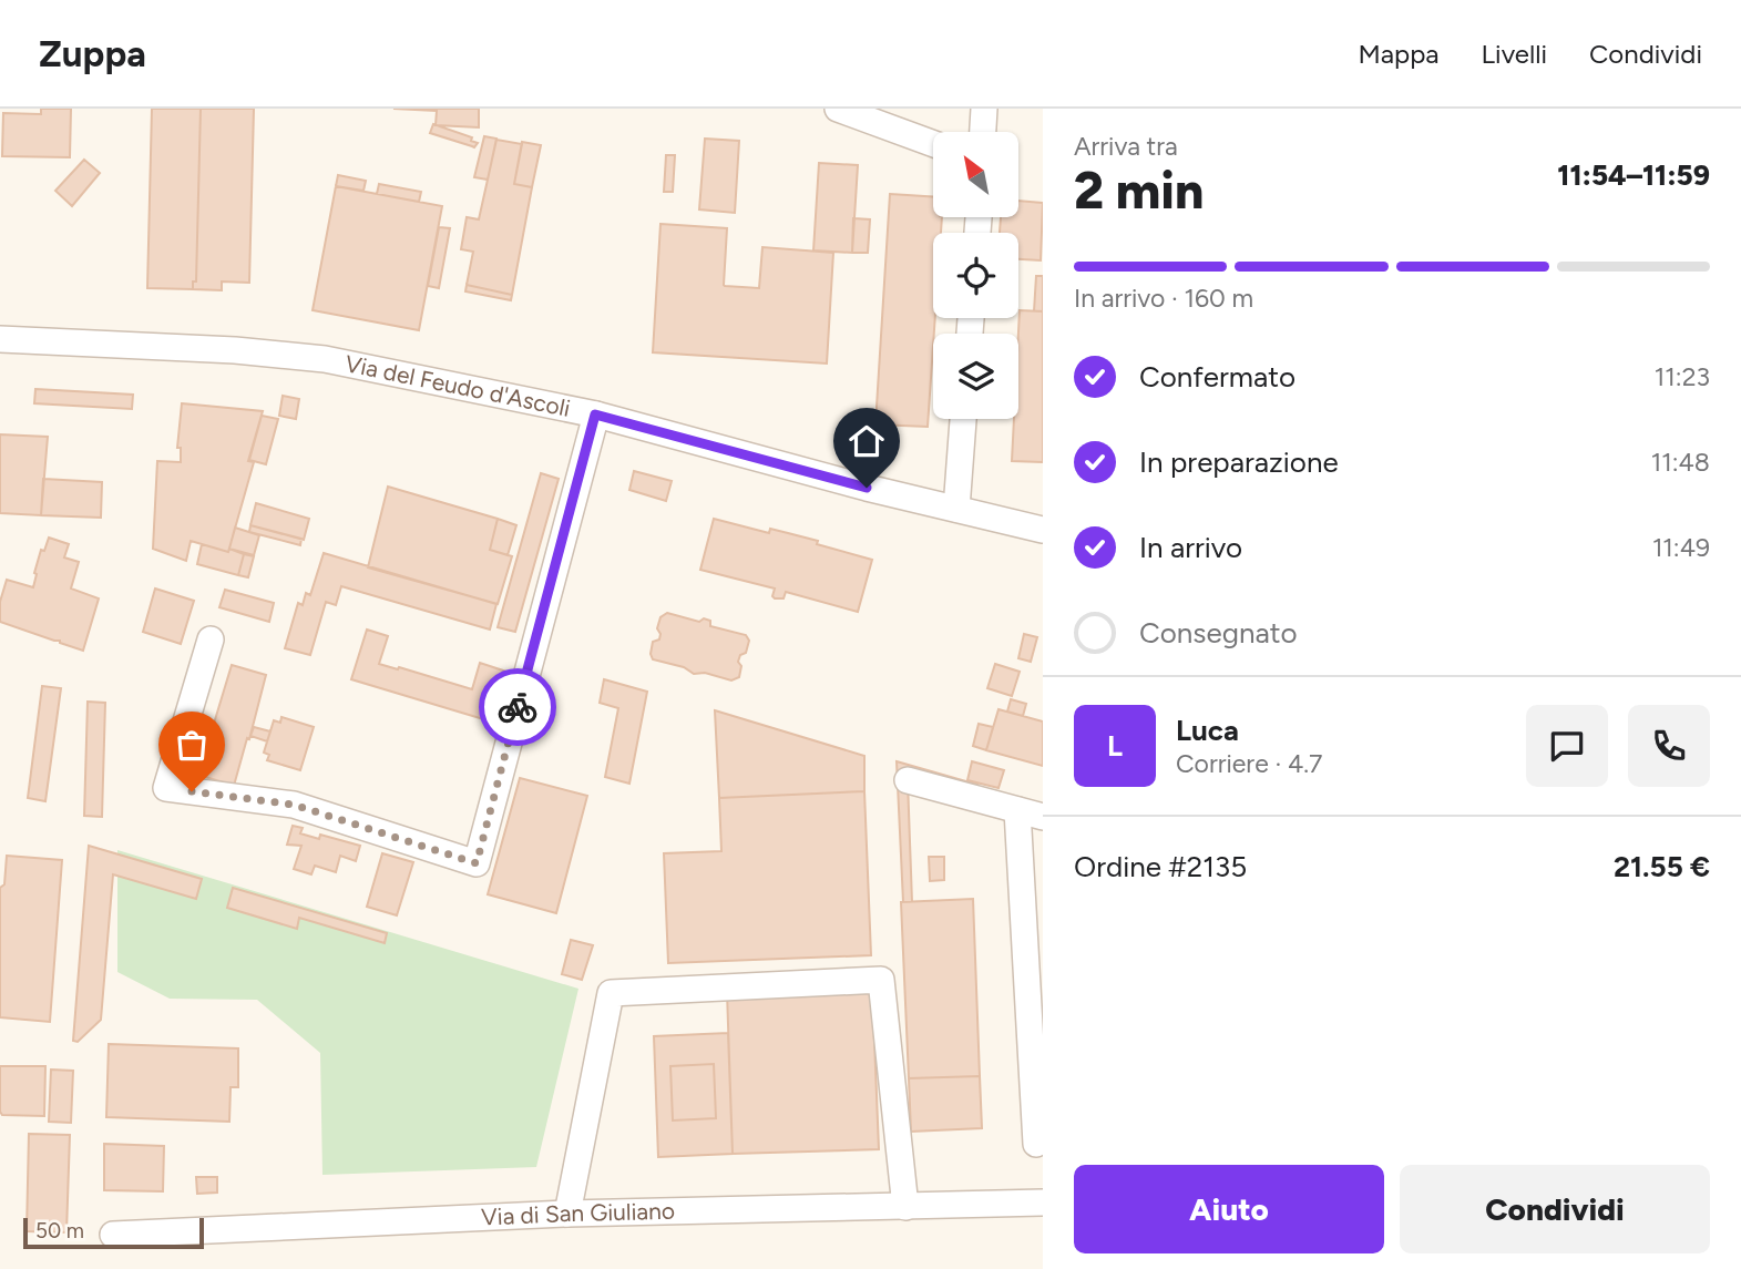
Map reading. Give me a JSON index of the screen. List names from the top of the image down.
{
  "streets": {
    "street": ["Via del Feudo d'Ascoli", "Via di San Giuliano"]
  },
  "scale_bar": "50 m",
  "north": "top left",
  "page": {
    "header": "Zuppa",
    "nav": ["Mappa", "Livelli", "Condividi"],
    "heading": ["2 min", "Arriva tra", "11:54–11:59"],
    "panel": [
      "Luca",
      "Corriere · 4.7",
      "Ordine #2135",
      "21.55 €"
    ],
    "bar": "In arrivo · 160 m",
    "list": [
      ["Confermato", "11:23"],
      ["In preparazione", "11:48"],
      ["In arrivo", "11:49"],
      "Consegnato"
    ],
    "round": "L",
    "buttons": ["Aiuto", "Condividi"],
    "scale": "50 m"
  }
}
